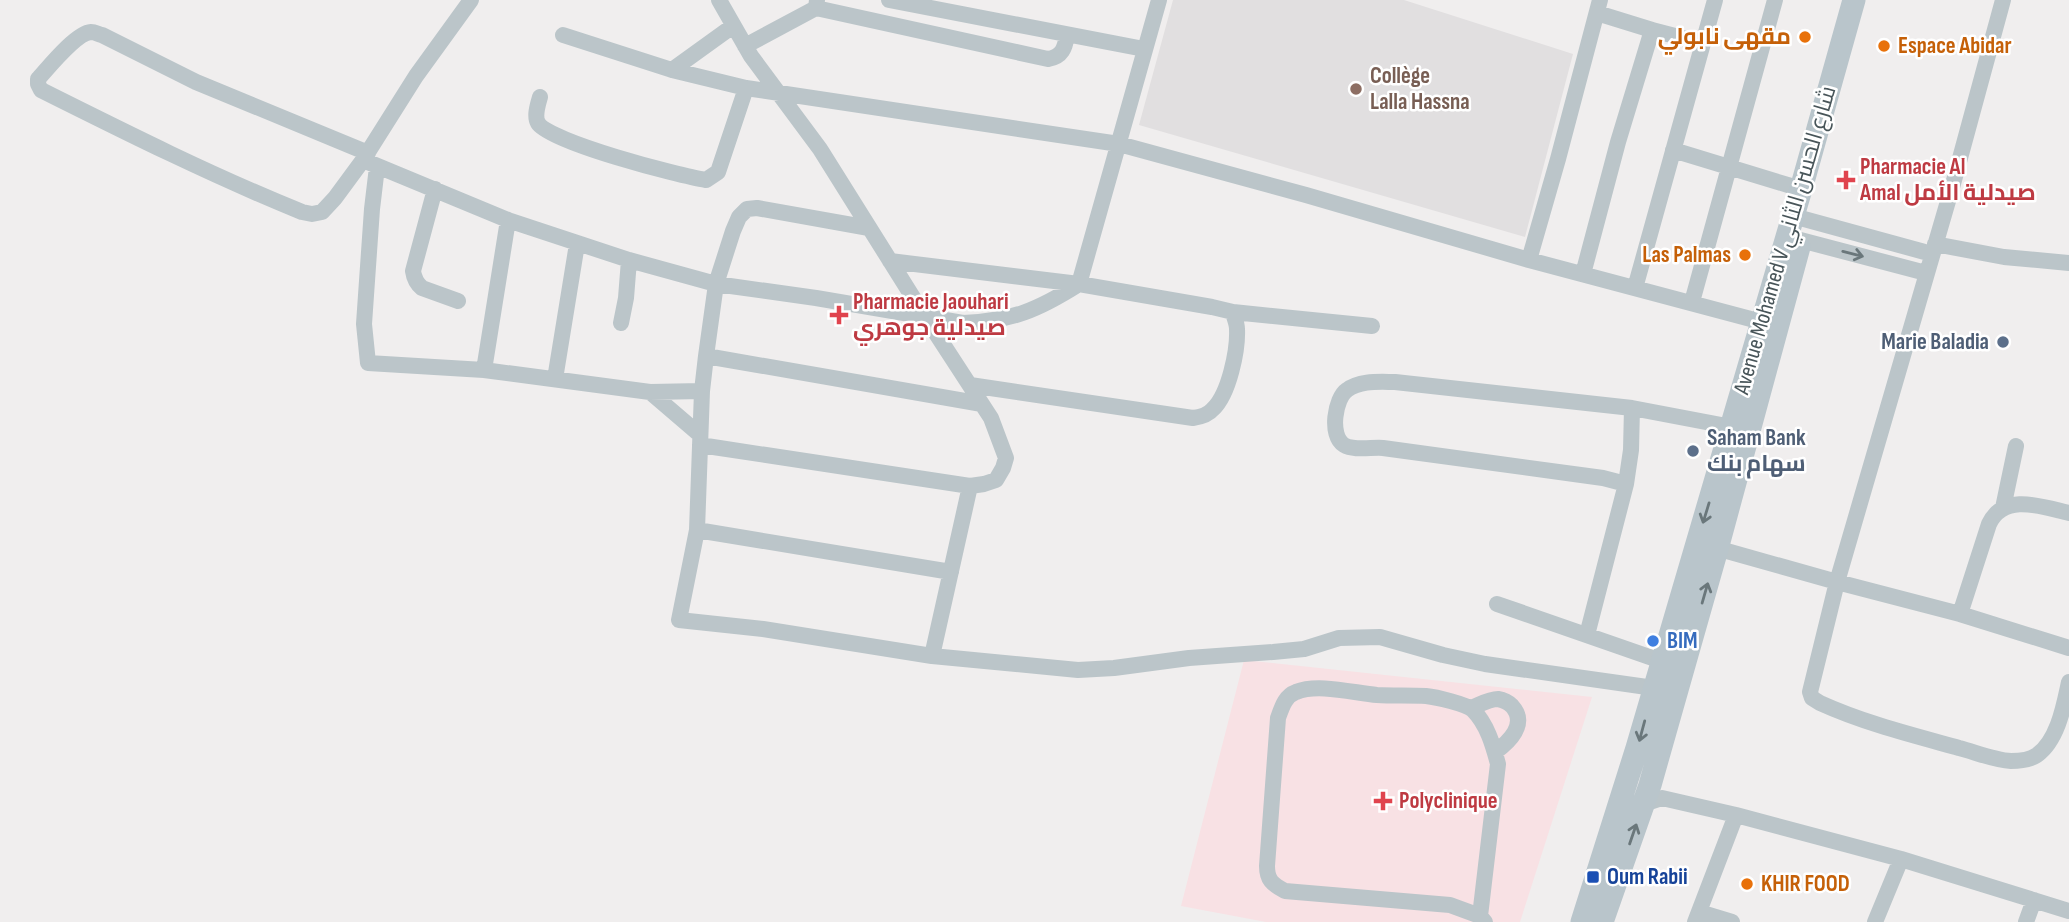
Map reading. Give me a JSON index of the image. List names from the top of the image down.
{
  "streets": {
    "main road": ["Avenue Mohamed V شارع الحسن الثاني"]
  },
  "places": {
    "other": [
      "مقهى نابولي",
      "Espace Abidar",
      "Collège Lalla Hassna",
      "Las Palmas",
      "Marie Baladia",
      "Saham Bank سهام بنك",
      "BIM",
      "KHIR FOOD"
    ],
    "health": ["Pharmacie Al Amal صيدلية الأمل", "Pharmacie Jaouhari صيدلية جوهري", "Polyclinique"],
    "transit": ["Oum Rabii"]
  }
}
